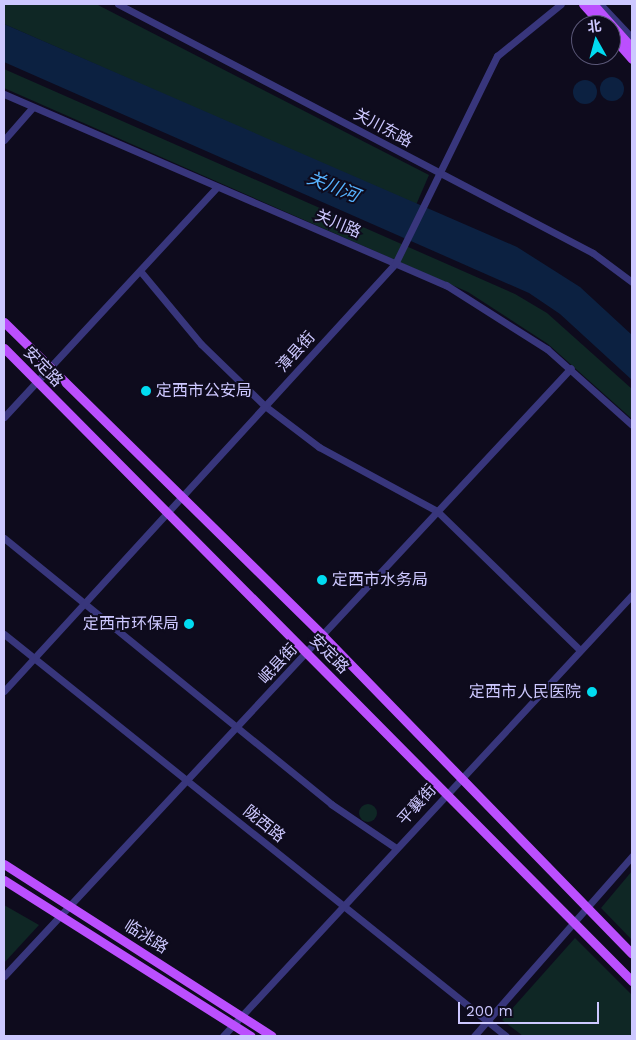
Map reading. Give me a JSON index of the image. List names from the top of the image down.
{
  "streets": {
    "main road": ["安定路", "临洮路"],
    "street": [
      "关川东路",
      "关川路",
      "漳县街",
      "岷县街",
      "平襄街",
      "陇西路"
    ]
  },
  "crossings": [
    ["关川东路", "漳县街"],
    ["关川路", "漳县街"],
    ["关川路", "岷县街"],
    ["漳县街", "安定路"],
    ["漳县街", "陇西路"],
    ["安定路", "岷县街"],
    ["安定路", "平襄街"],
    ["岷县街", "陇西路"],
    ["岷县街", "临洮路"],
    ["平襄街", "陇西路"],
    ["平襄街", "临洮路"]
  ],
  "water": ["关川河"],
  "places": [
    "定西市公安局",
    "定西市水务局",
    "定西市环保局",
    "定西市人民医院"
  ],
  "scale_bar": "200 m",
  "north": "top"
}
